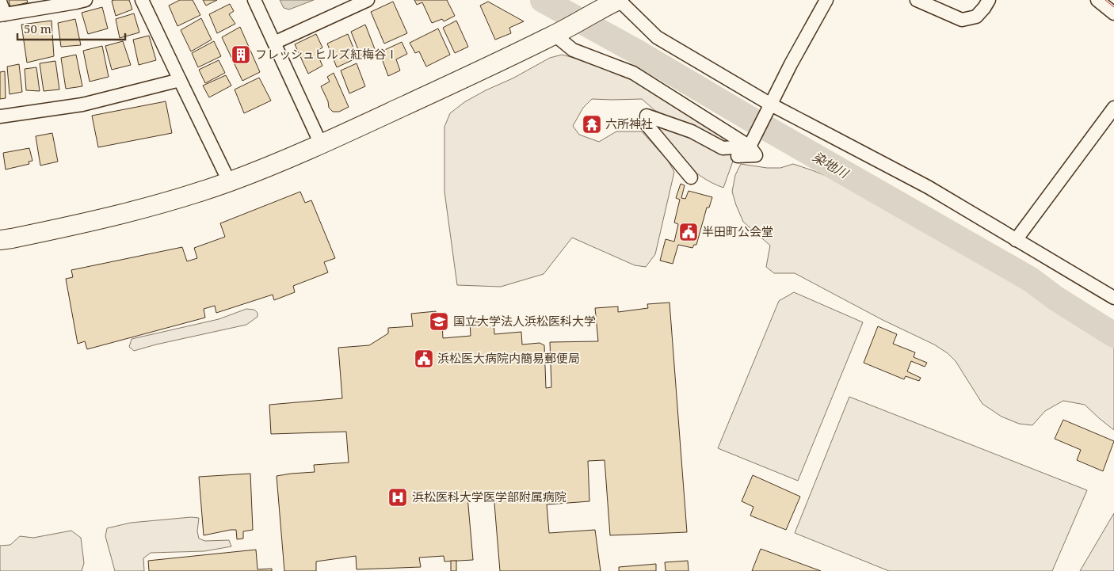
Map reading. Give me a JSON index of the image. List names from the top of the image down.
{
  "water": ["染地川"],
  "places": {
    "building": ["フレッシュヒルズ紅梅谷Ⅰ"],
    "temple": ["六所神社"],
    "public building": ["半田町公会堂", "浜松医大病院内簡易郵便局"],
    "school or university": ["国立大学法人浜松医科大学"],
    "hospital": ["浜松医科大学医学部附属病院"]
  },
  "scale_bar": "50 m"
}
